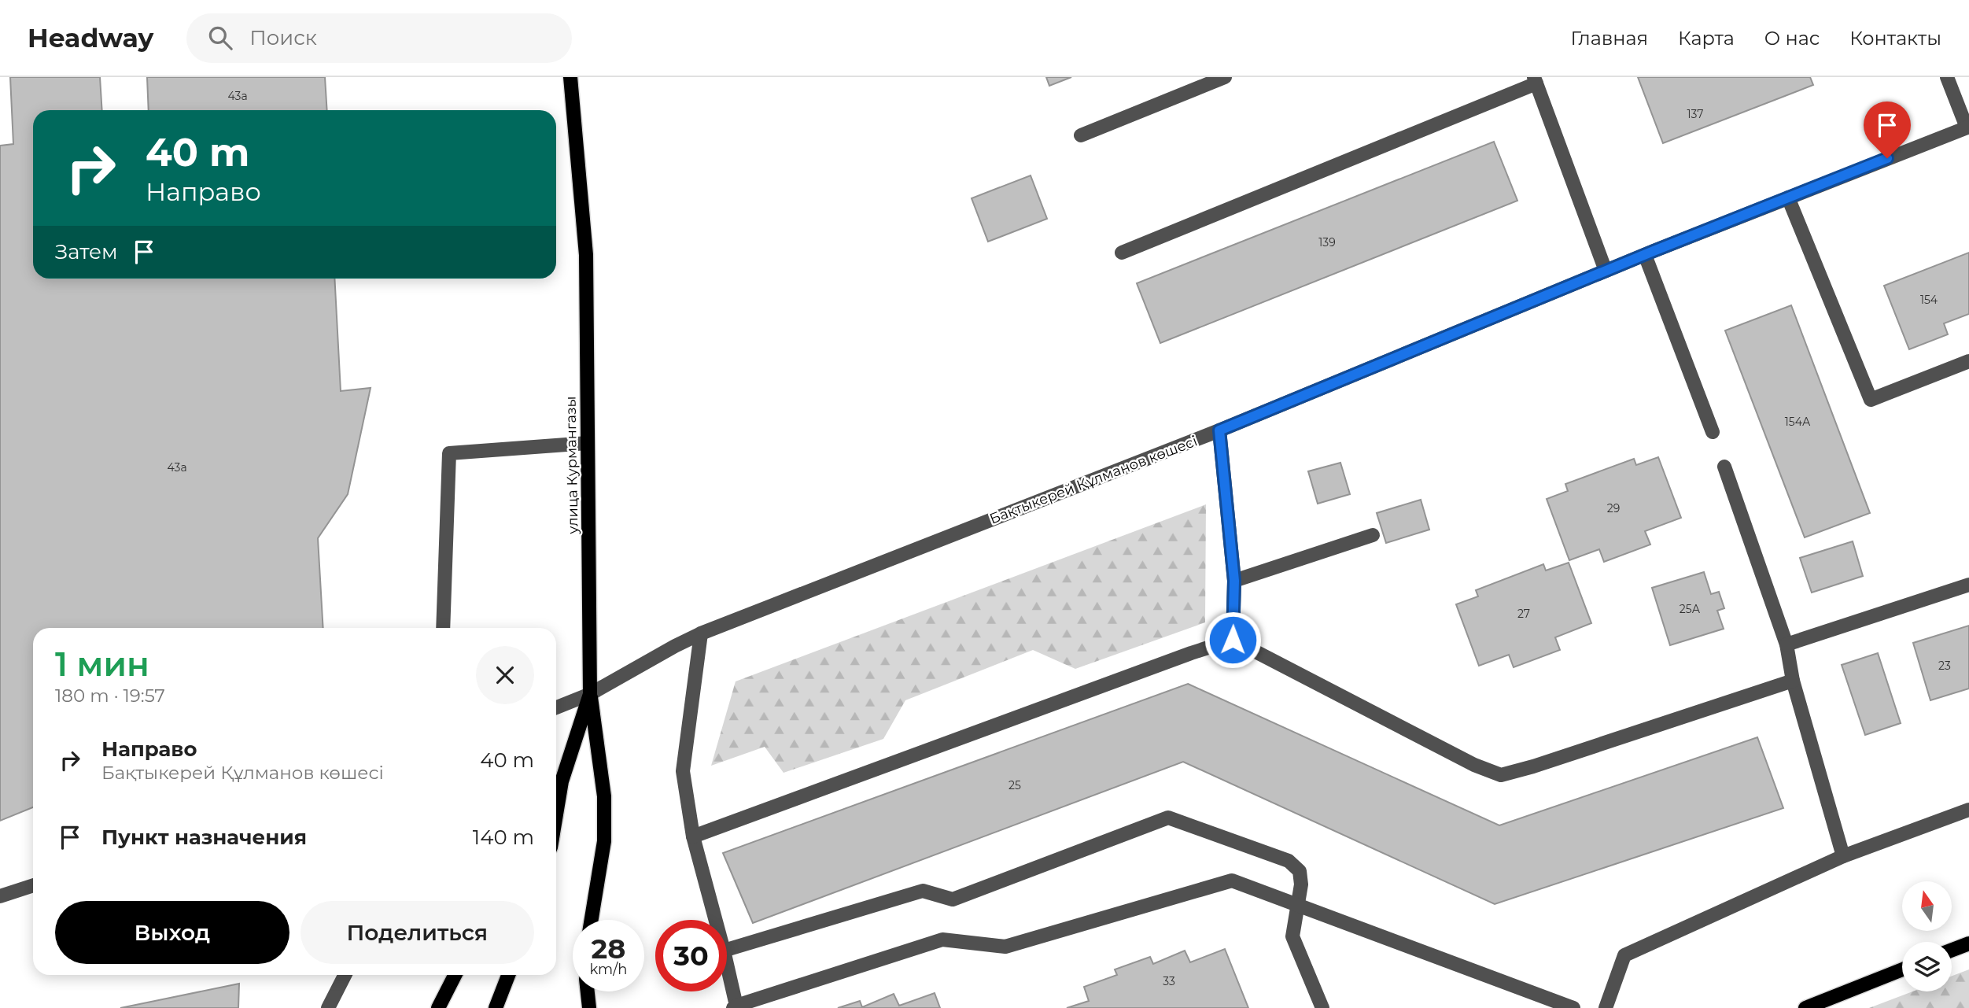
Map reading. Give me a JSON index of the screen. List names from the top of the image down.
{
  "streets": {
    "main road": ["улица Курмангазы"],
    "street": ["Бақтыкерей Құлманов көшесі"]
  },
  "crossings": [
    ["улица Курмангазы", "Бақтыкерей Құлманов көшесі"]
  ],
  "house_numbers": [
    "43а",
    "137",
    "139",
    "154",
    "154А",
    "43а",
    "29",
    "25А",
    "27",
    "23",
    "25",
    "33"
  ],
  "north": "top",
  "page": {
    "header": "Headway",
    "search": "Поиск",
    "nav": [
      "Главная",
      "Карта",
      "О нас",
      "Контакты"
    ],
    "turn": ["40 m", "Направо"],
    "then": "Затем",
    "heading": ["1 мин", "180 m · 19:57"],
    "list": [
      {
        "name": "Направо",
        "note": "Бақтыкерей Құлманов көшесі",
        "value": "40 m"
      },
      {
        "name": "Пункт назначения",
        "value": "140 m"
      }
    ],
    "buttons": ["Выход", "Поделиться"],
    "speed": "28 km/h",
    "limit": "30"
  }
}
